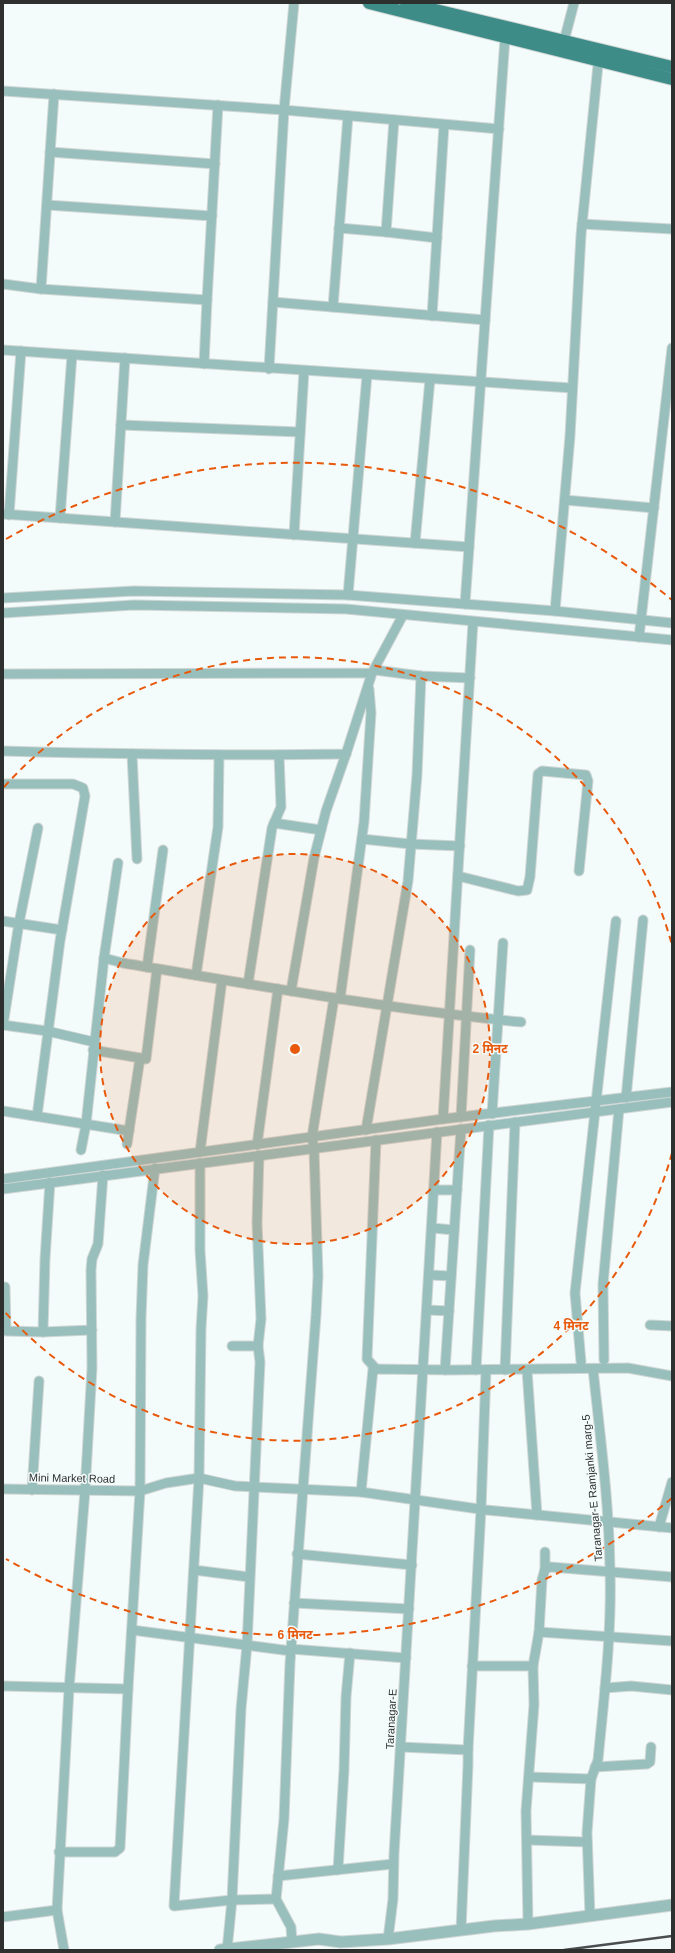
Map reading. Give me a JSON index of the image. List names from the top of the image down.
{
  "streets": {
    "street": ["Mini Market Road", "Taranagar-E Ramjanki marg-5", "Taranagar-E"]
  },
  "rings": ["2 मिनट", "4 मिनट", "6 मिनट"]
}
